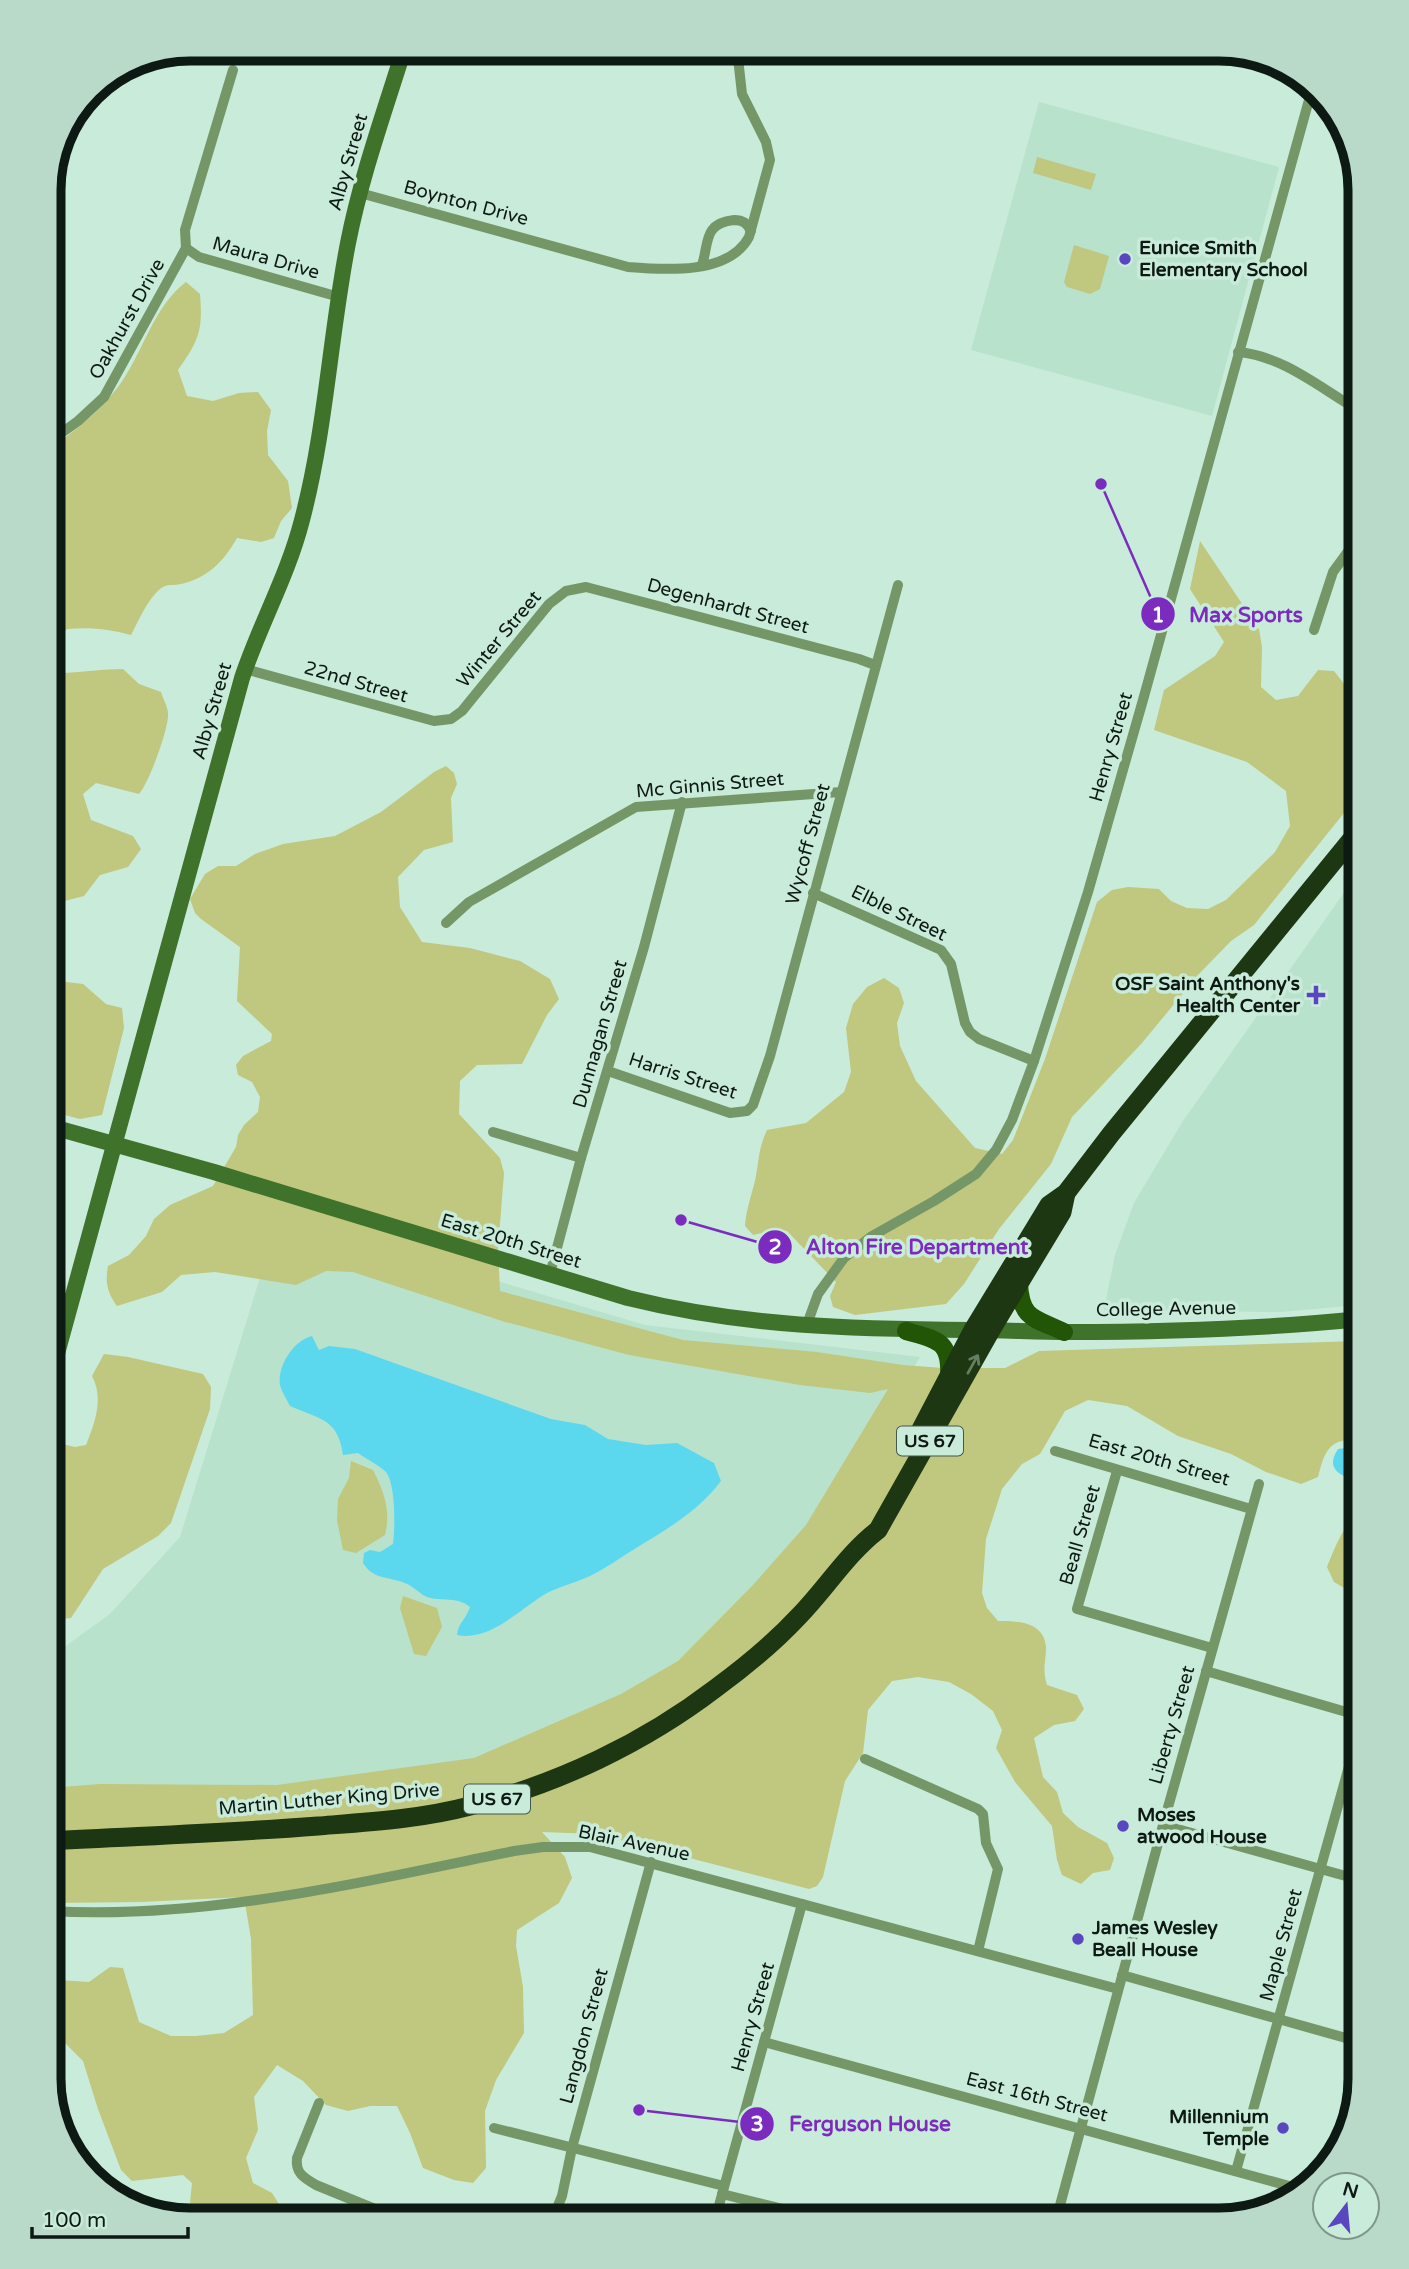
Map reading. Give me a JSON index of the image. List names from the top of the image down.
{
  "streets": {
    "highway": ["US 67", "Martin Luther King Drive"],
    "street": [
      "Alby Street",
      "Boynton Drive",
      "Maura Drive",
      "Oakhurst Drive",
      "Degenhardt Street",
      "Winter Street",
      "22nd Street",
      "Henry Street",
      "Mc Ginnis Street",
      "Wycoff Street",
      "Elble Street",
      "Dunnagan Street",
      "Harris Street",
      "East 20th Street",
      "College Avenue",
      "Beall Street",
      "Liberty Street",
      "Blair Avenue",
      "Maple Street",
      "Langdon Street",
      "East 16th Street"
    ]
  },
  "crossings": [
    ["Alby Street", "Boynton Drive"],
    ["Alby Street", "Maura Drive"],
    ["Alby Street", "22nd Street"],
    ["Alby Street", "East 20th Street"],
    ["Maura Drive", "Oakhurst Drive"],
    ["Degenhardt Street", "Winter Street"],
    ["Degenhardt Street", "Wycoff Street"],
    ["Winter Street", "22nd Street"],
    ["Henry Street", "Elble Street"],
    ["Henry Street", "East 20th Street"],
    ["Henry Street", "Blair Avenue"],
    ["Henry Street", "East 16th Street"],
    ["Mc Ginnis Street", "Wycoff Street"],
    ["Mc Ginnis Street", "Dunnagan Street"],
    ["Wycoff Street", "Elble Street"],
    ["Wycoff Street", "Harris Street"],
    ["Dunnagan Street", "Harris Street"],
    ["Dunnagan Street", "East 20th Street"],
    ["East 20th Street", "College Avenue"],
    ["East 20th Street", "US 67"],
    ["East 20th Street", "Beall Street"],
    ["East 20th Street", "Liberty Street"],
    ["College Avenue", "US 67"],
    ["US 67", "Martin Luther King Drive"],
    ["Beall Street", "Liberty Street"],
    ["Liberty Street", "Blair Avenue"],
    ["Liberty Street", "East 16th Street"],
    ["Blair Avenue", "Langdon Street"],
    ["Maple Street", "East 16th Street"]
  ],
  "places": {
    "other": [
      "Eunice Smith Elementary School",
      "Max Sports",
      "Alton Fire Department",
      "Moses atwood House",
      "James Wesley Beall House",
      "Ferguson House",
      "Millennium Temple"
    ],
    "health": ["OSF Saint Anthony's Health Center"]
  },
  "scale_bar": "100 m",
  "north": "top"
}
